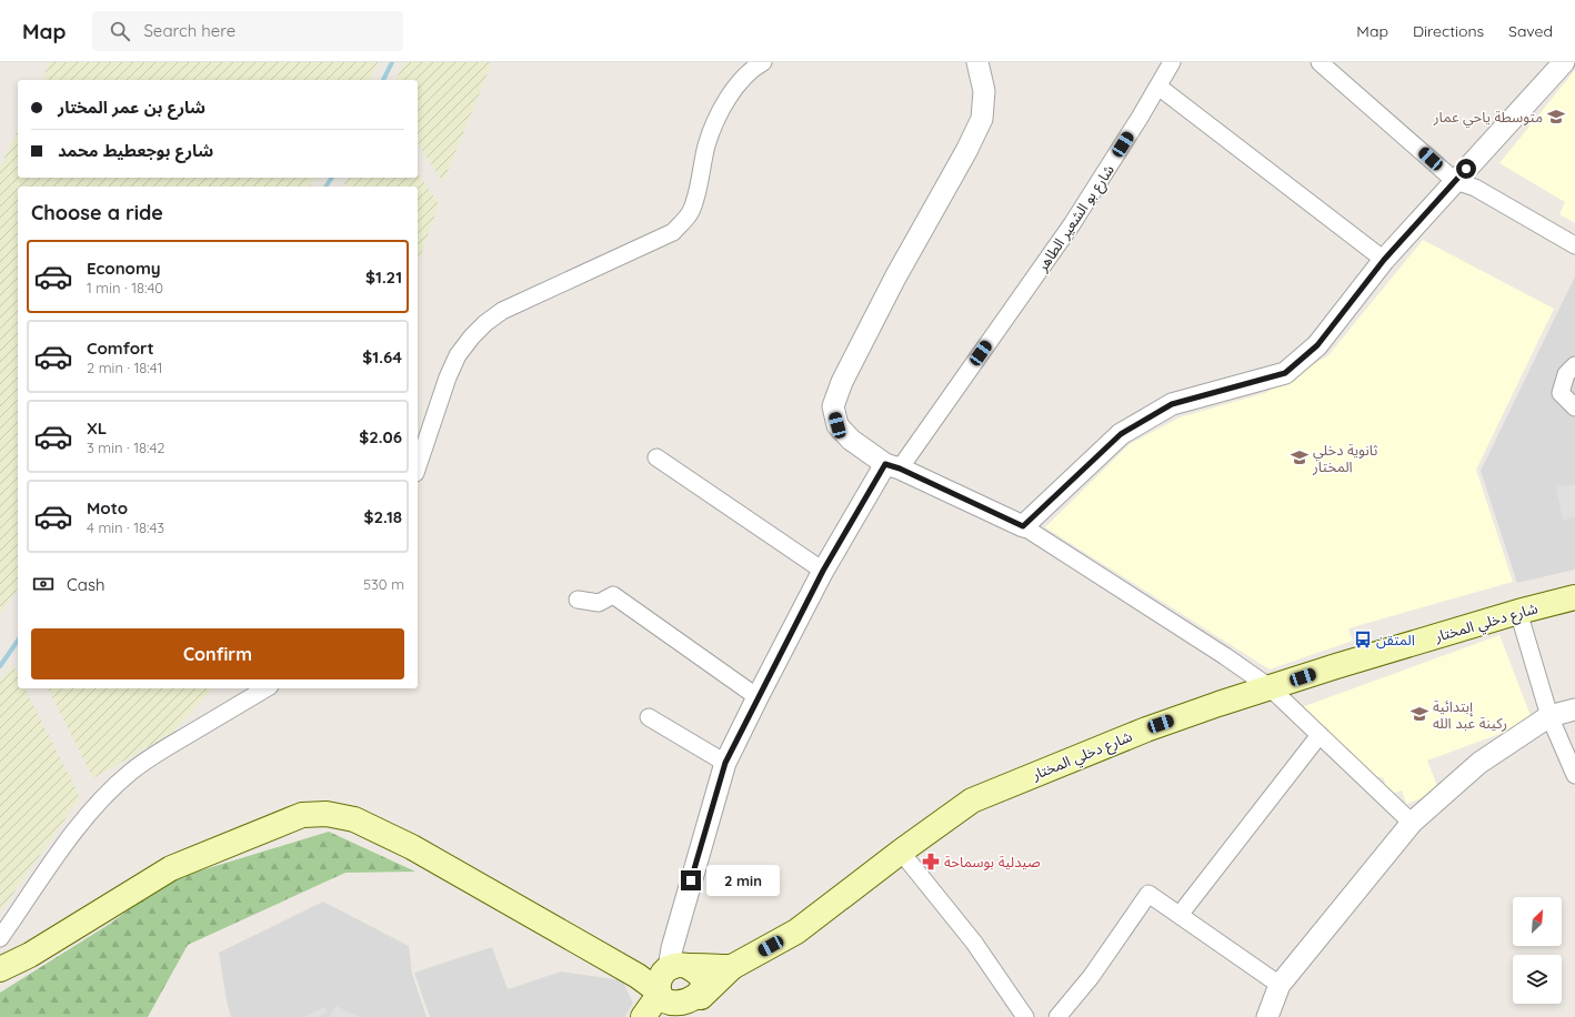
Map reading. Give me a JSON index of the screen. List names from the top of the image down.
{
  "streets": {
    "main road": ["شارع دخلي المختار"],
    "street": ["شارع بو الشعير الطاهر"]
  },
  "places": {
    "school or university": ["متوسطة ياحي عمار", "ثانوية دخلي المختار", "إبتدائية ركينة عبد الله"],
    "bus stop": ["المتقن"],
    "pharmacy": ["صيدلية بوسماحة"]
  },
  "north": "top right",
  "page": {
    "header": "Map",
    "search": "Search here",
    "nav": ["Map", "Directions", "Saved"],
    "banner": ["شارع بن عمر المختار", "شارع بوجعطيط محمد"],
    "heading": "Choose a ride",
    "list": [
      {
        "name": "Economy",
        "note": "1 min · 18:40",
        "value": "$1.21"
      },
      {
        "name": "Comfort",
        "note": "2 min · 18:41",
        "value": "$1.64"
      },
      {
        "name": "XL",
        "note": "3 min · 18:42",
        "value": "$2.06"
      },
      {
        "name": "Moto",
        "note": "4 min · 18:43",
        "value": "$2.18"
      }
    ],
    "pay": ["Cash", "530 m"],
    "buttons": "Confirm",
    "bubble": "2 min"
  }
}
